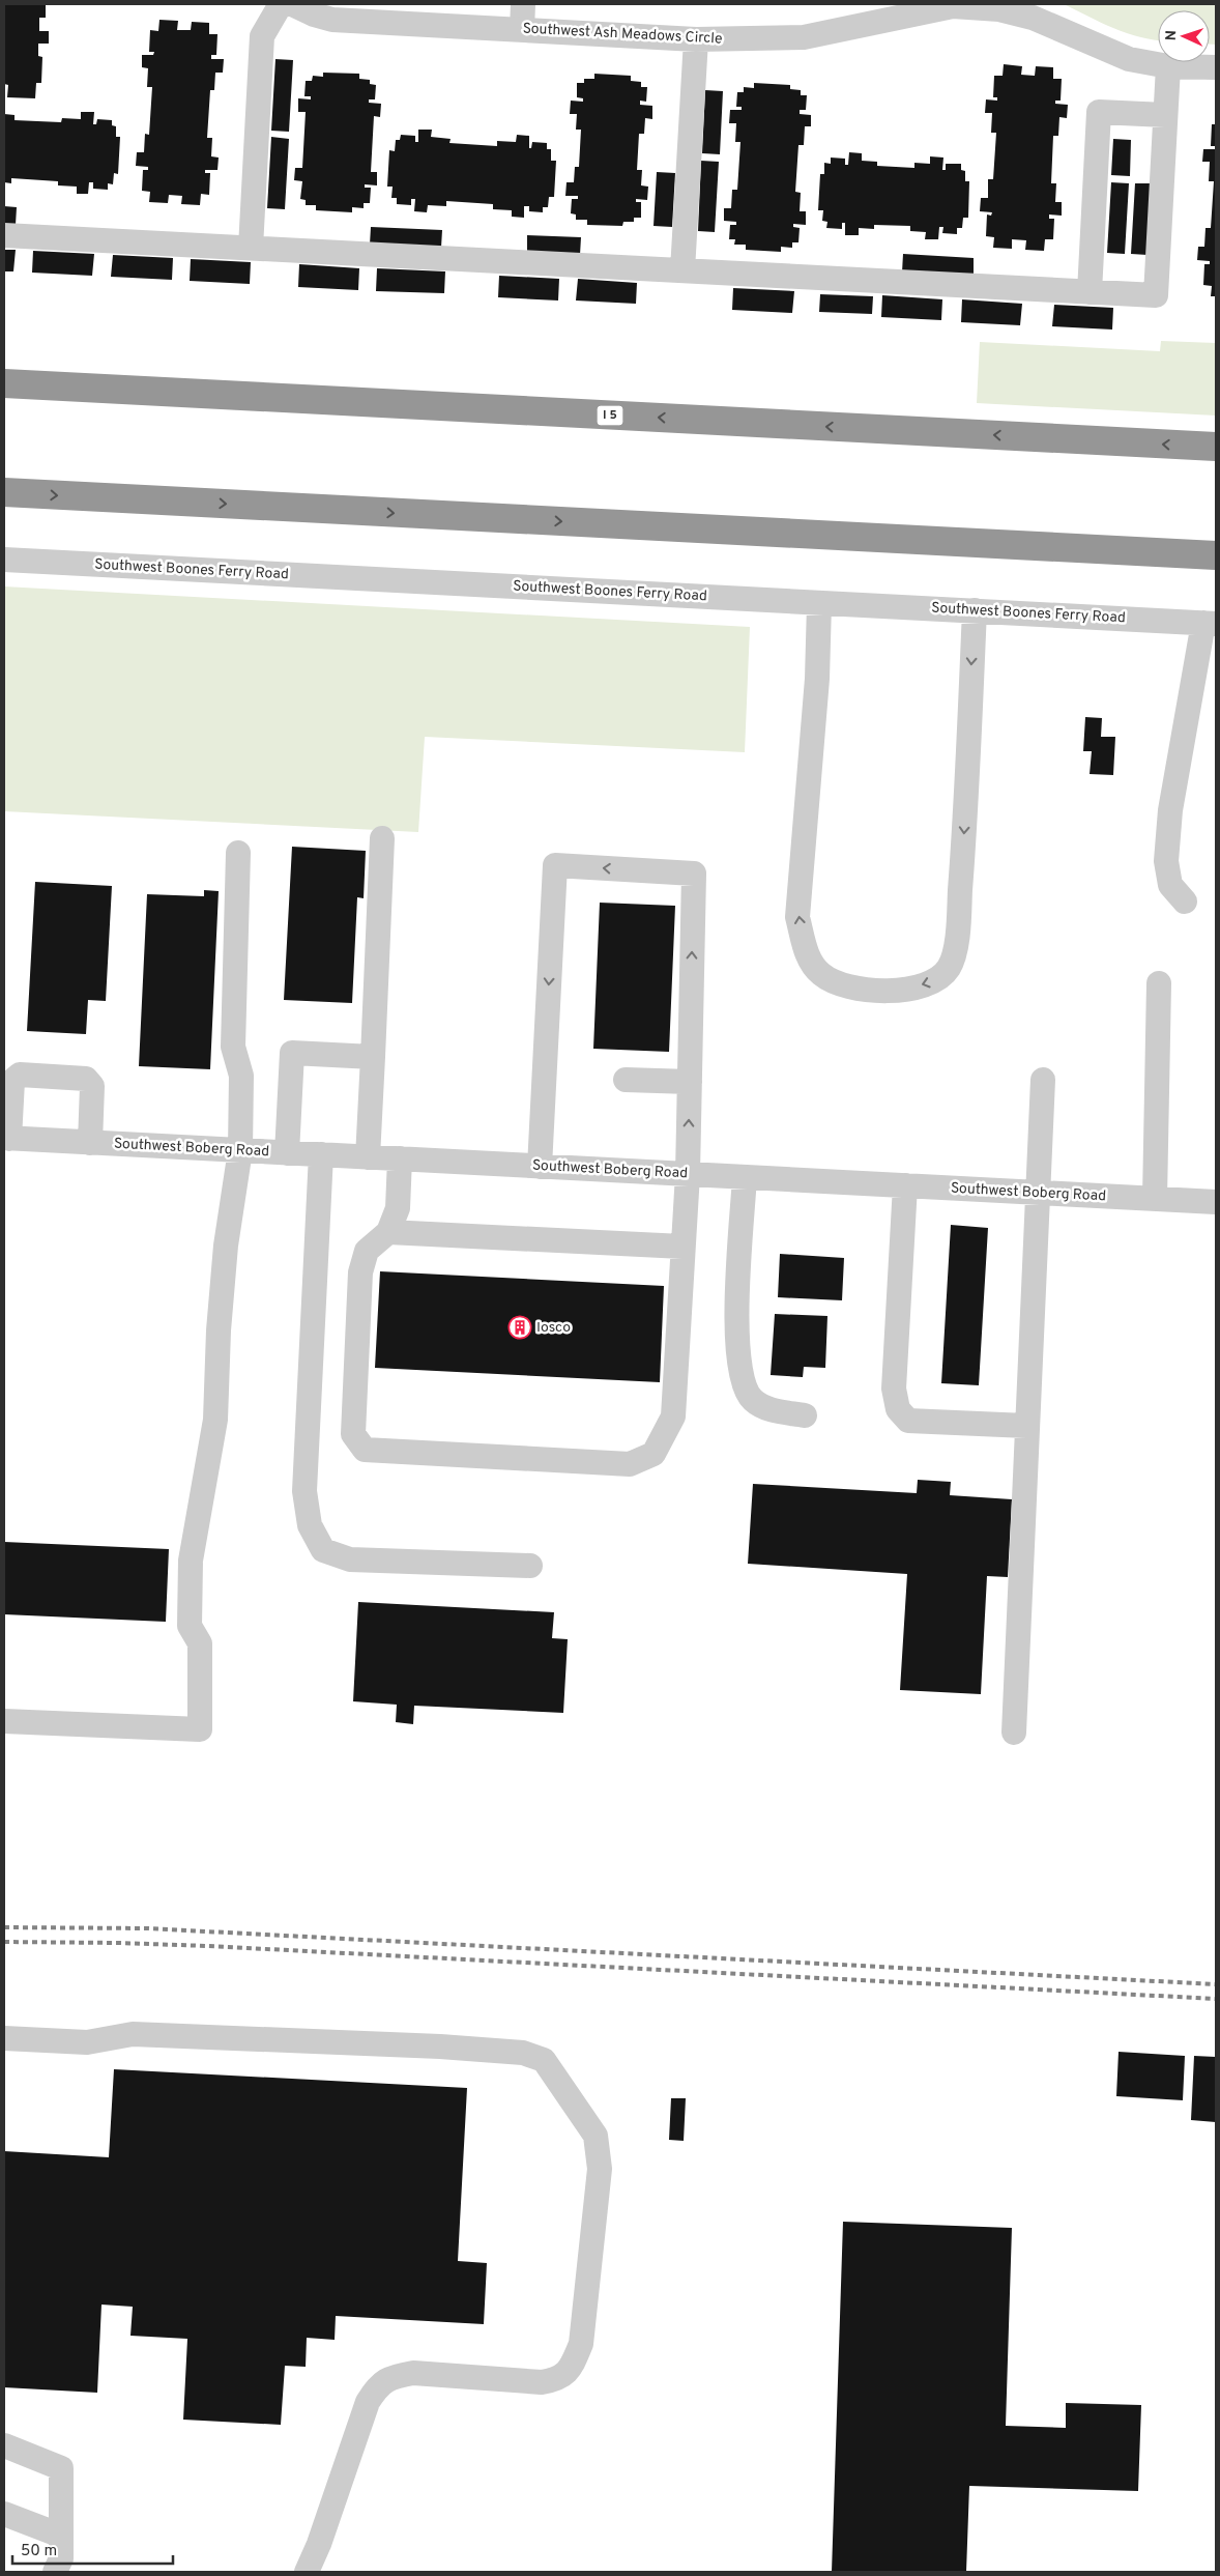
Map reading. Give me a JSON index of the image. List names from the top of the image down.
{
  "streets": {
    "highway": ["I 5"],
    "street": ["Southwest Ash Meadows Circle", "Southwest Boones Ferry Road", "Southwest Boberg Road"]
  },
  "places": {
    "building": ["Iosco"]
  },
  "scale_bar": "50 m",
  "north": "left"
}
